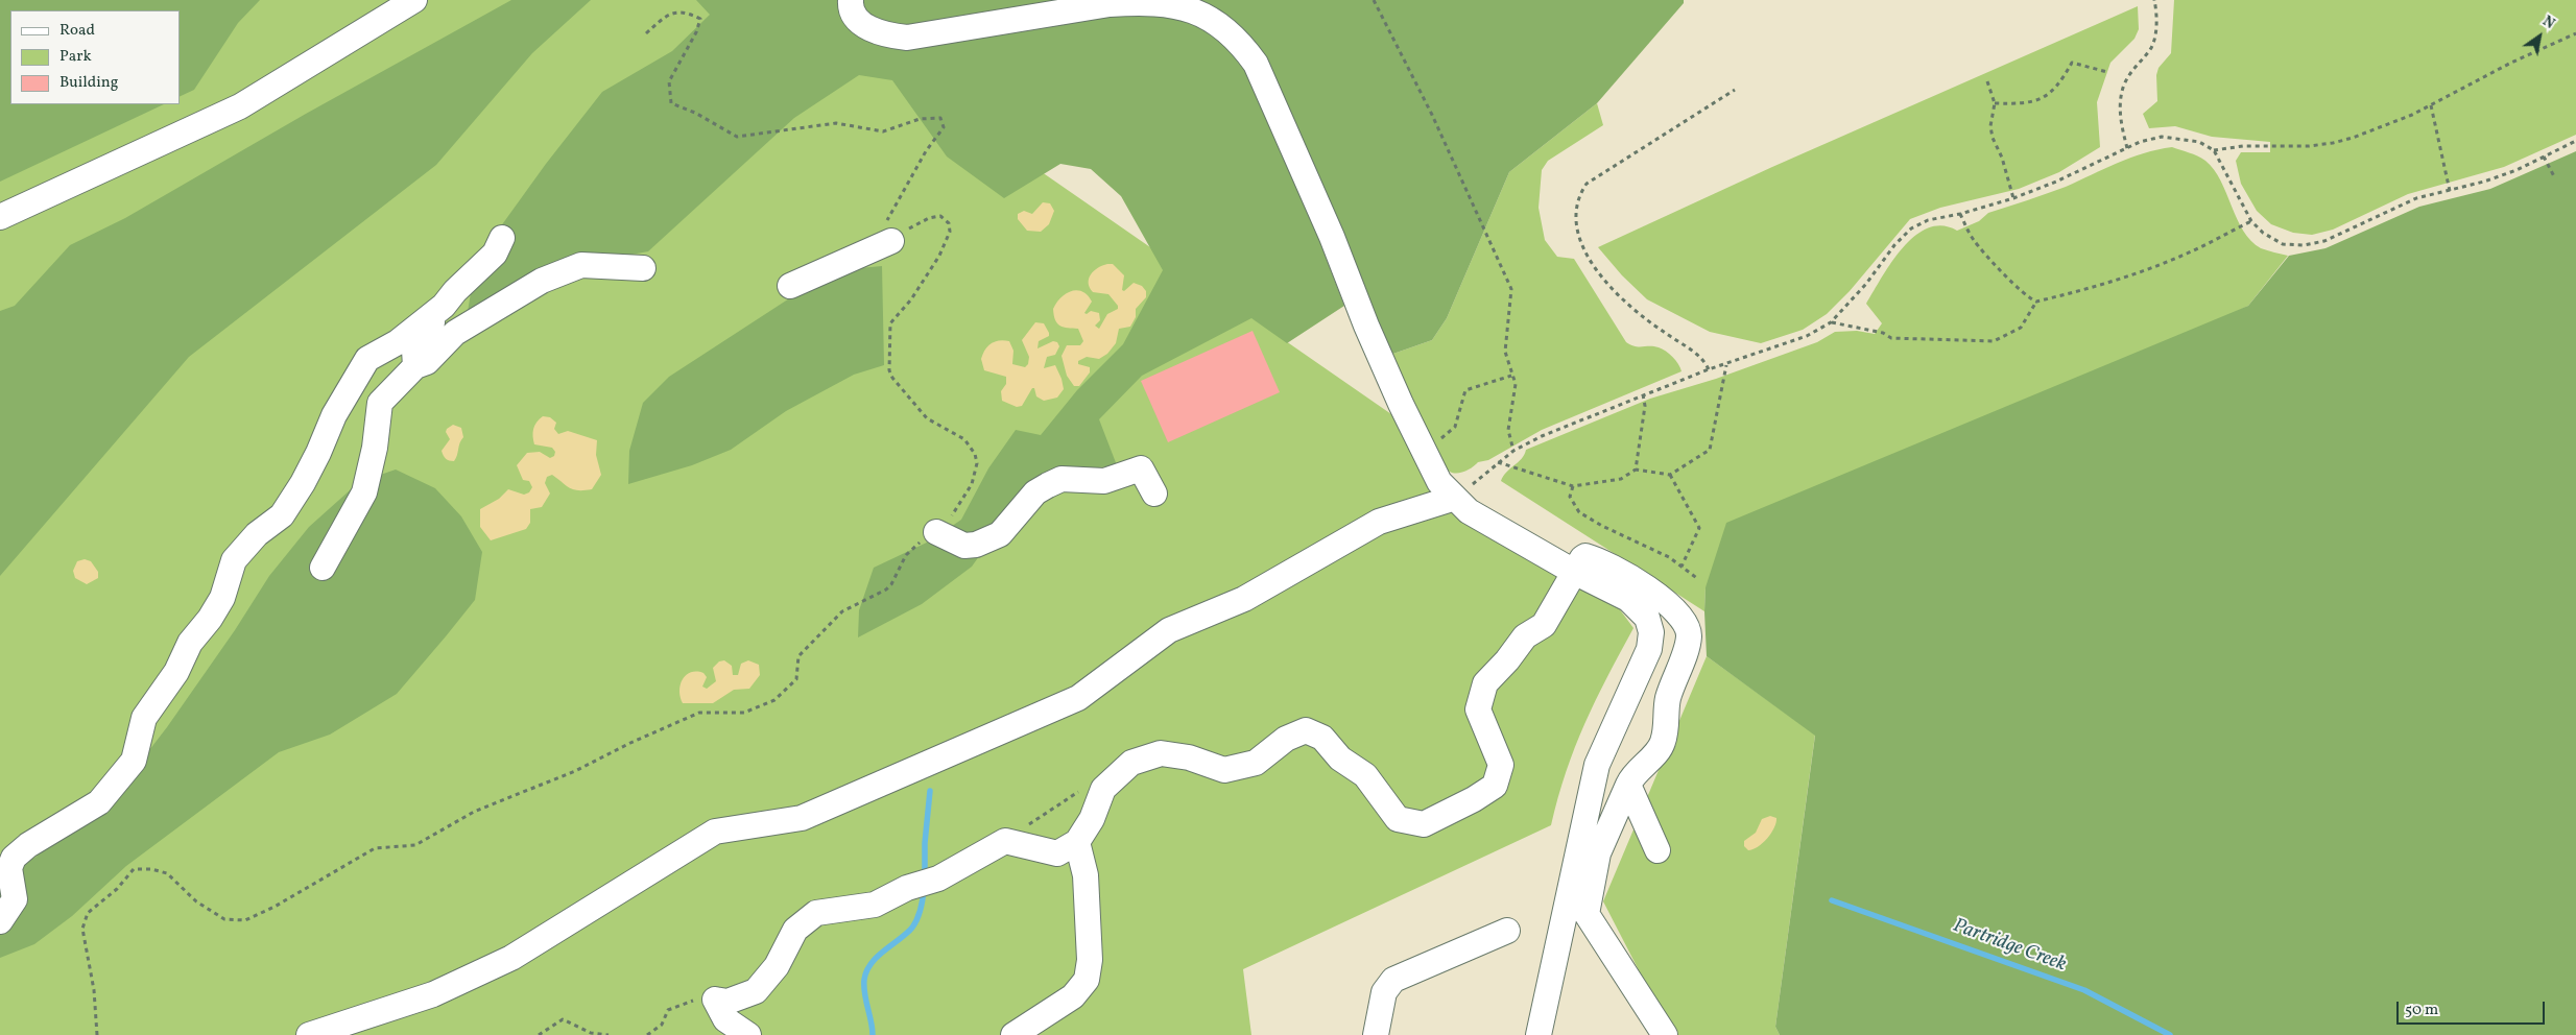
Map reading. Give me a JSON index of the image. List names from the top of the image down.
{
  "water": ["Partridge Creek"],
  "legend": ["Road", "Park", "Building"],
  "scale_bar": "50 m",
  "north": "top right"
}
